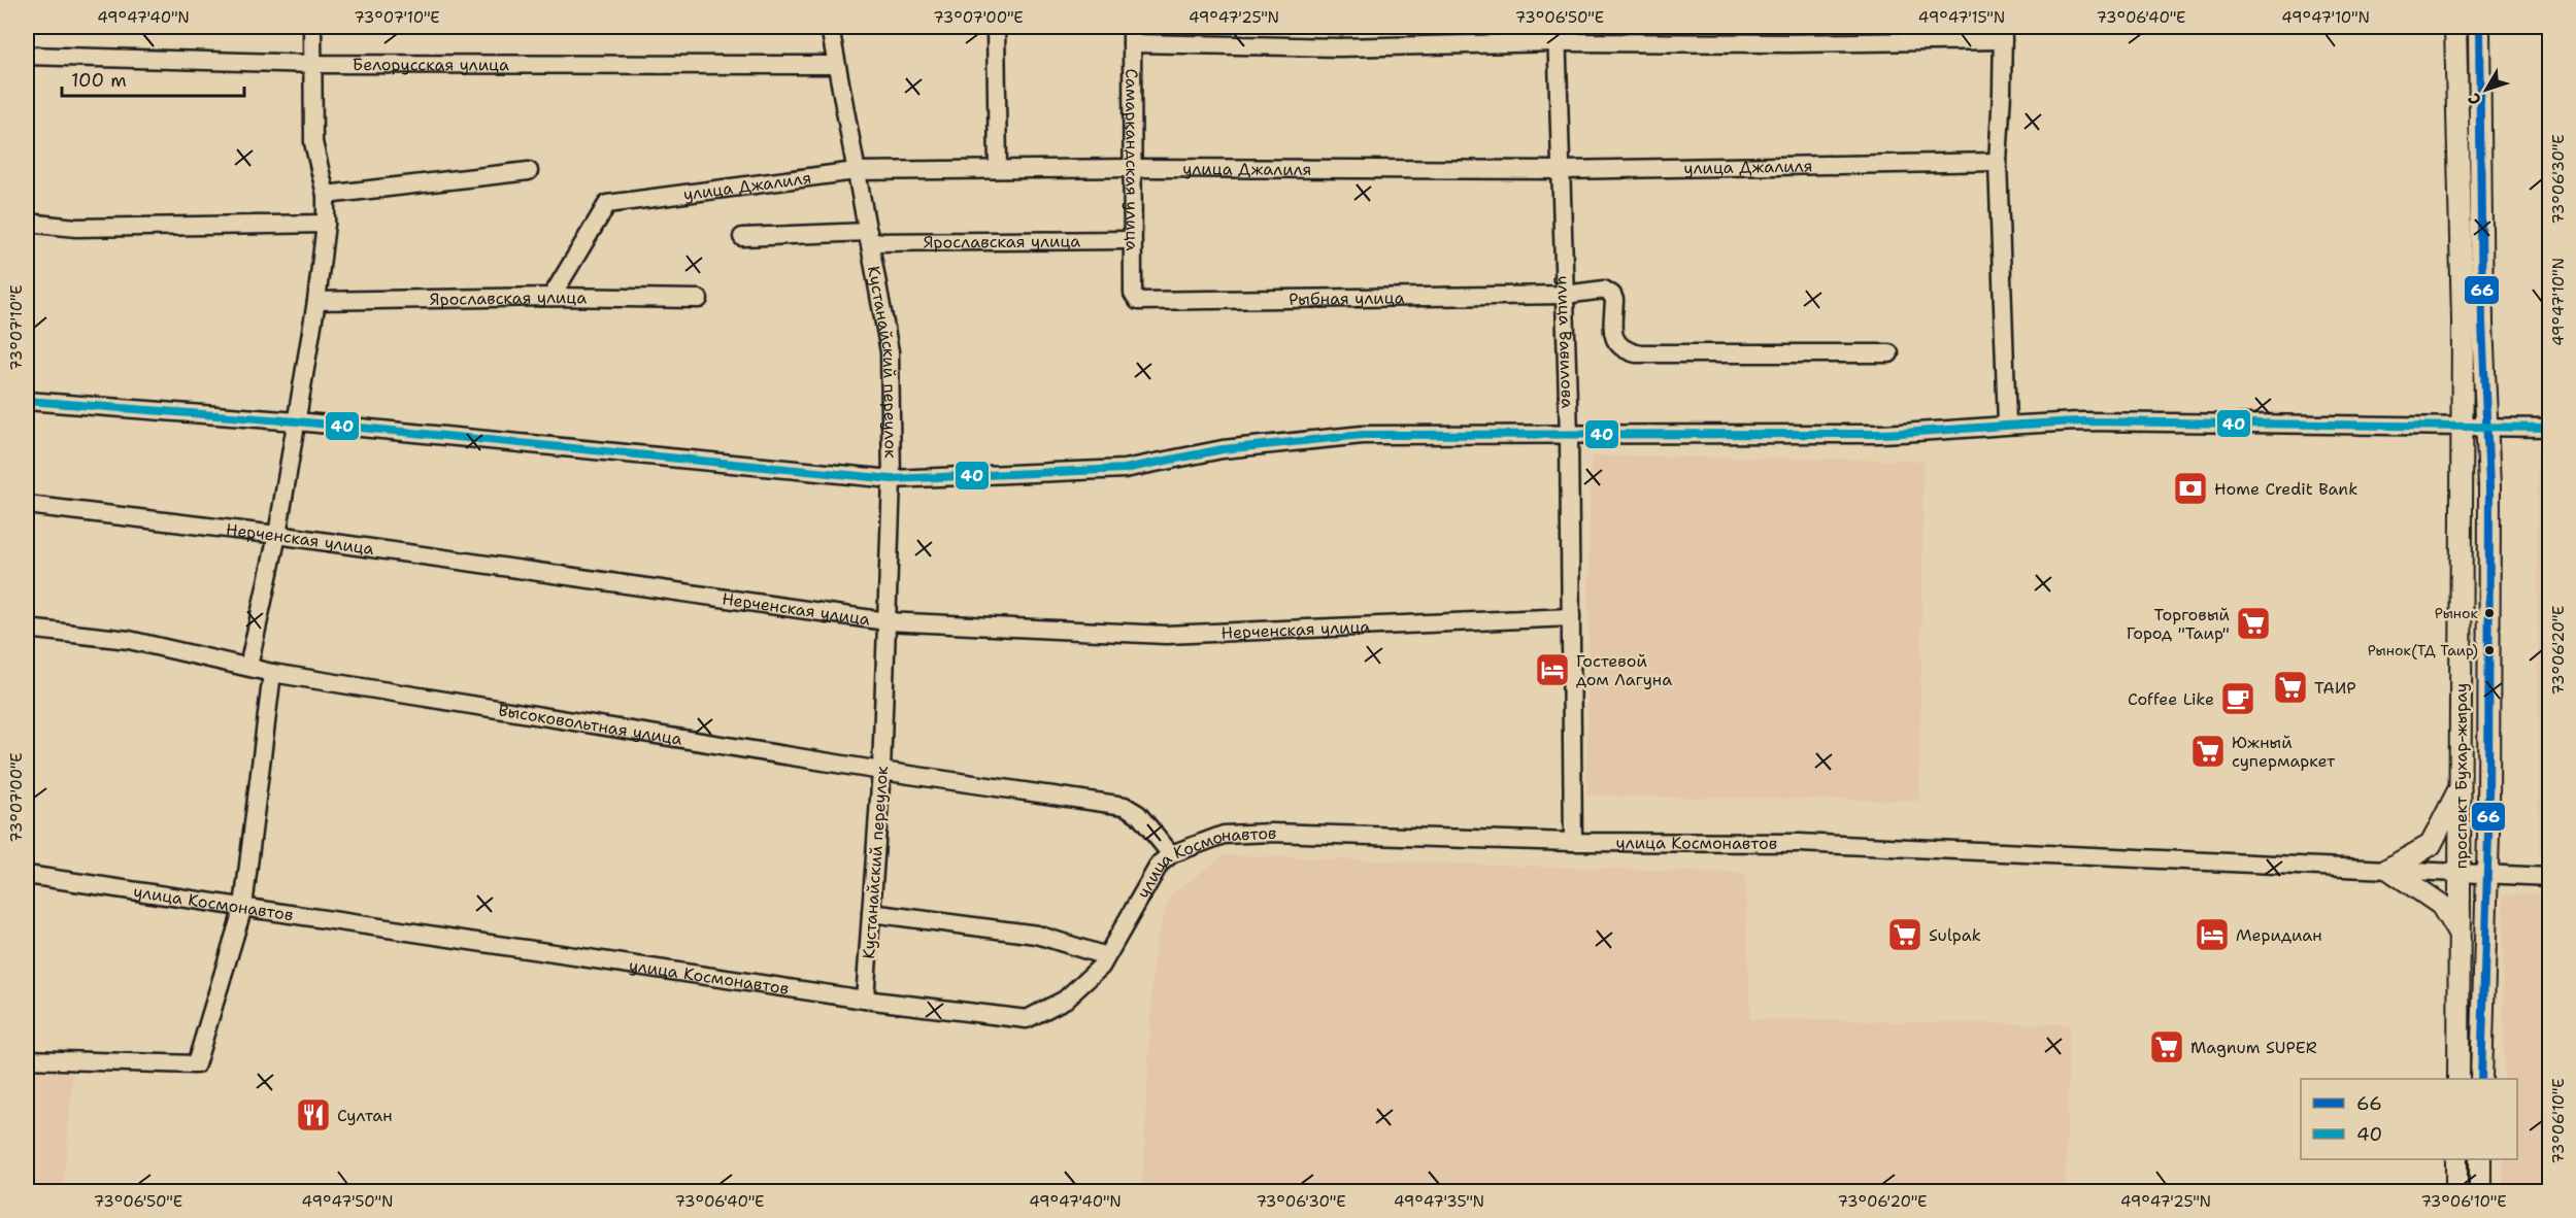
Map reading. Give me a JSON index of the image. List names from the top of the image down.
{
  "streets": {
    "main road": ["проспект Бухар-жырау"],
    "street": [
      "Белорусская улица",
      "Самаркандская улица",
      "улица Джалиля",
      "Ярославская улица",
      "Рыбная улица",
      "улица Вавилова",
      "Кустанайский переулок",
      "Нерченская улица",
      "Высоковольтная улица",
      "улица Космонавтов"
    ]
  },
  "crossings": [
    ["Белорусская улица", "Кустанайский переулок"],
    ["Самаркандская улица", "улица Джалиля"],
    ["Самаркандская улица", "Ярославская улица"],
    ["Самаркандская улица", "Рыбная улица"],
    ["улица Джалиля", "Ярославская улица"],
    ["улица Джалиля", "улица Вавилова"],
    ["улица Джалиля", "Кустанайский переулок"],
    ["Ярославская улица", "Кустанайский переулок"],
    ["Рыбная улица", "улица Вавилова"],
    ["улица Вавилова", "Нерченская улица"],
    ["улица Вавилова", "улица Космонавтов"],
    ["Кустанайский переулок", "Нерченская улица"],
    ["Кустанайский переулок", "Высоковольтная улица"],
    ["Кустанайский переулок", "улица Космонавтов"],
    ["Высоковольтная улица", "улица Космонавтов"],
    ["проспект Бухар-жырау", "улица Космонавтов"]
  ],
  "places": {
    "bank": ["Home Credit Bank"],
    "other": ["Рынок", "Рынок(ТД Таир)"],
    "supermarket": [
      "Торговый Город \"Таир\"",
      "ТАИР",
      "Южный супермаркет",
      "Sulpak",
      "Magnum SUPER"
    ],
    "hotel": ["Гостевой дом Лагуна", "Меридиан"],
    "cafe": ["Coffee Like"],
    "restaurant": ["Султан"]
  },
  "lines": ["transit line 66", "transit line 40"],
  "legend": ["66", "40"],
  "scale_bar": "100 m",
  "north": "bottom left",
  "coordinates": [
    "49°47'40\"N",
    "73°07'10\"E",
    "73°07'00\"E",
    "49°47'25\"N",
    "73°06'50\"E",
    "49°47'15\"N",
    "73°06'40\"E",
    "49°47'10\"N",
    "73°06'30\"E",
    "73°06'20\"E",
    "73°06'10\"E",
    "49°47'50\"N",
    "49°47'35\"N"
  ]
}
